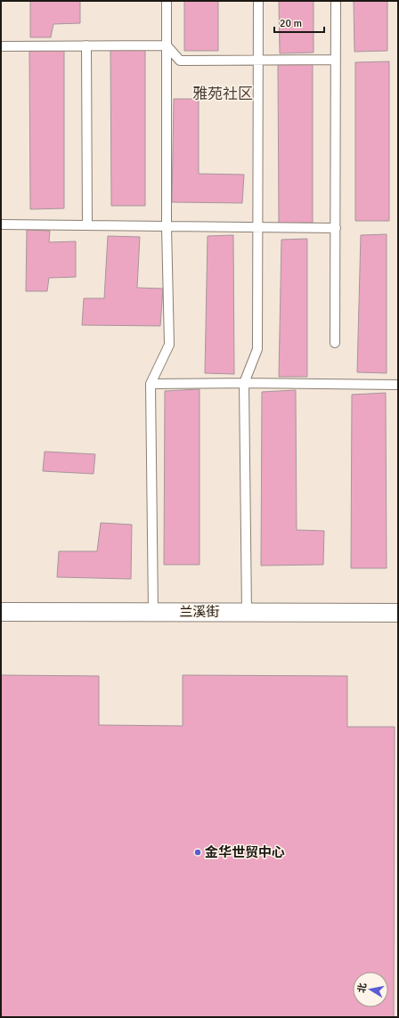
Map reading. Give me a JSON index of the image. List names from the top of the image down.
{
  "streets": {
    "street": ["兰溪街"]
  },
  "districts": ["雅苑社区"],
  "places": ["金华世贸中心"],
  "scale_bar": "20 m",
  "north": "left"
}
